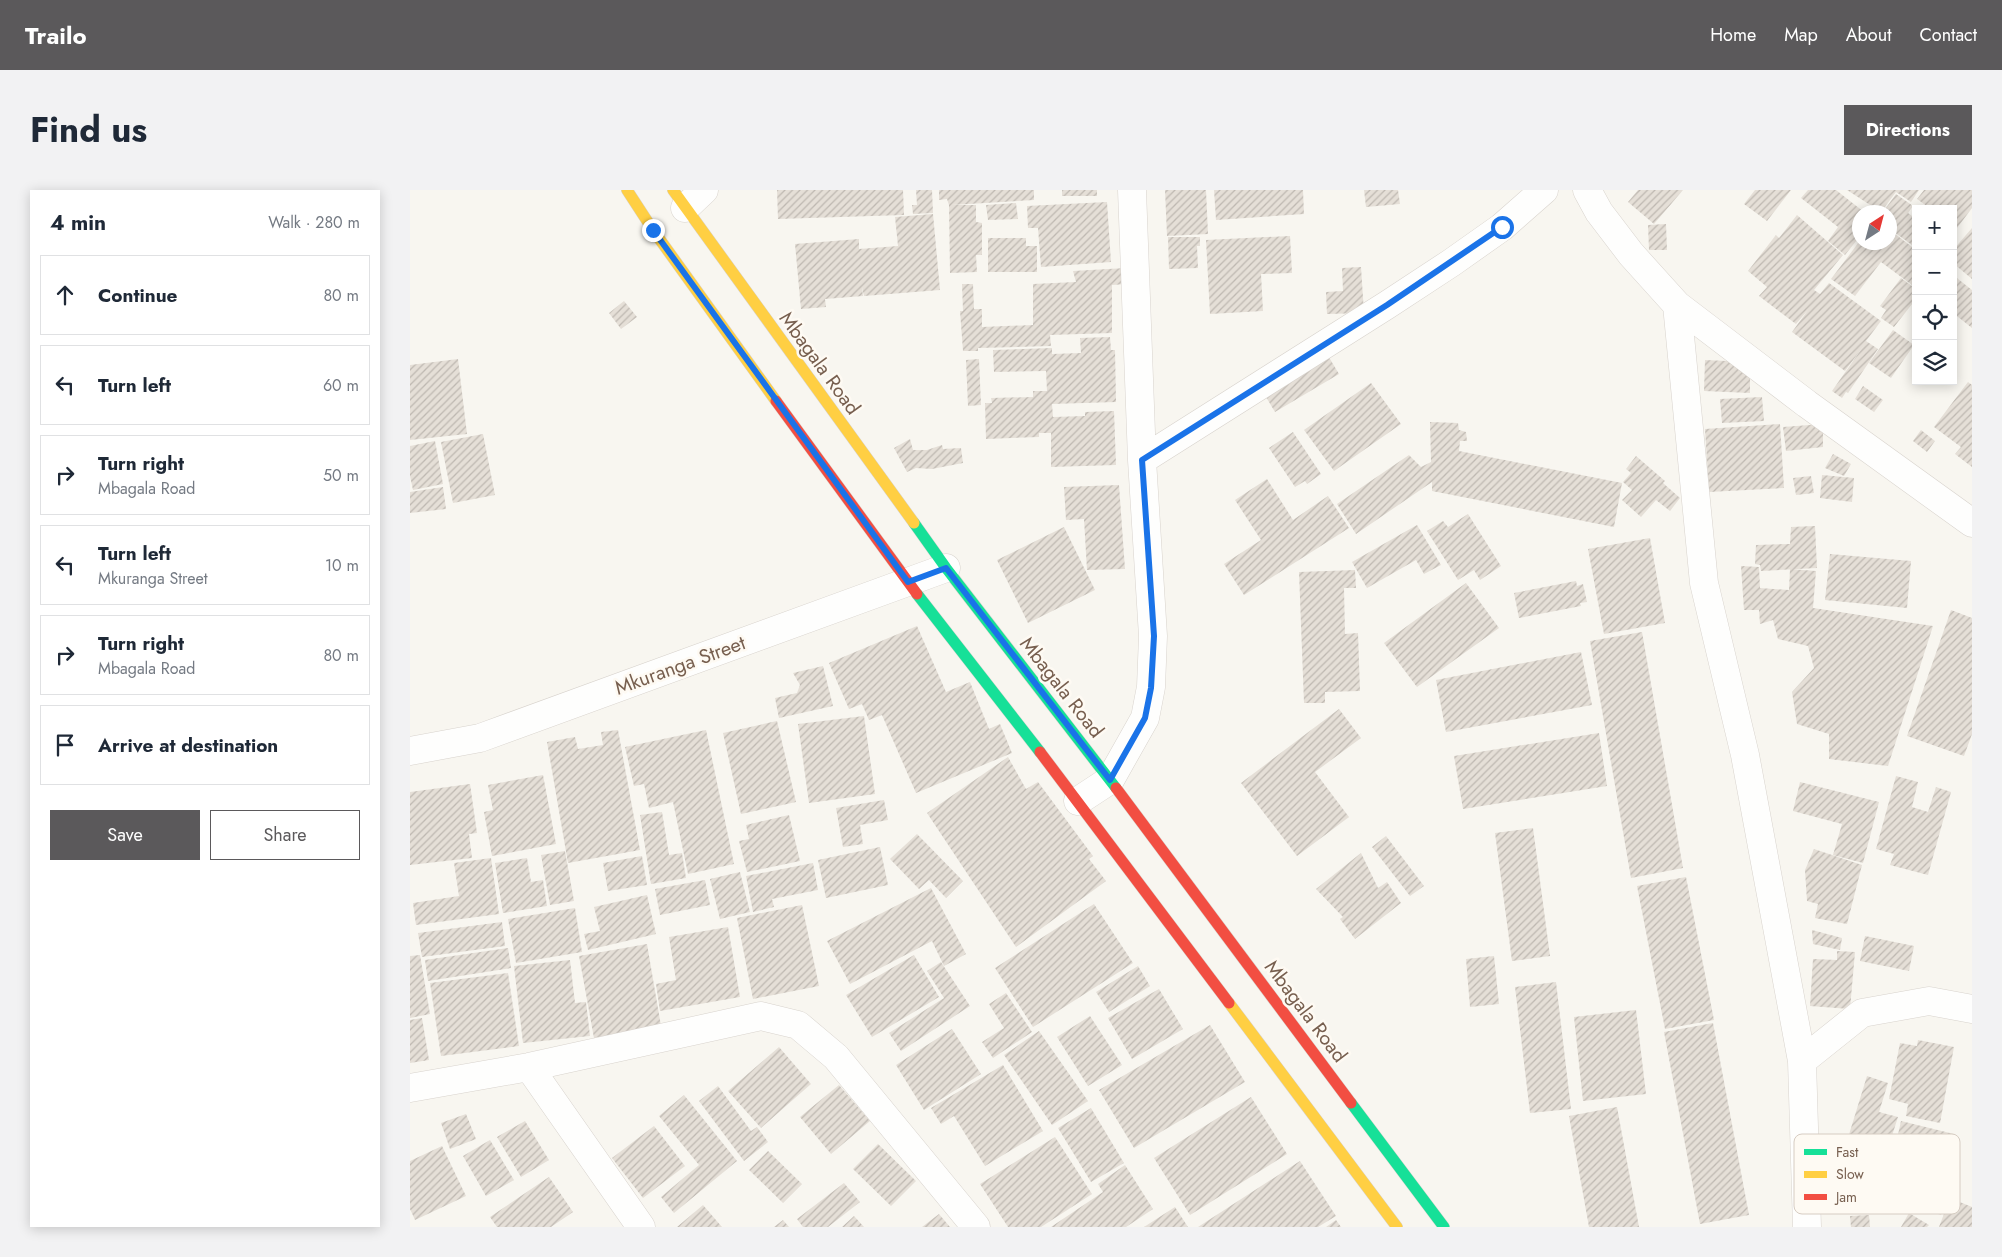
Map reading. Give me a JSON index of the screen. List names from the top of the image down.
{
  "streets": {
    "street": ["Mbagala Road", "Mkuranga Street"]
  },
  "crossings": [
    ["Mbagala Road", "Mkuranga Street"]
  ],
  "legend": ["Fast", "Slow", "Jam"],
  "north": "top right",
  "page": {
    "header": "Trailo",
    "nav": [
      "Home",
      "Map",
      "About",
      "Contact"
    ],
    "title": "Find us",
    "buttons": [
      "Directions",
      ["Save", "Share"]
    ],
    "heading": ["4 min", "Walk · 280 m"],
    "map_buttons": ["+", "−"],
    "list": [
      ["Continue", "80 m"],
      ["Turn left", "60 m"],
      ["Turn right", "Mbagala Road", "50 m"],
      ["Turn left", "Mkuranga Street", "10 m"],
      ["Turn right", "Mbagala Road", "80 m"],
      "Arrive at destination"
    ]
  }
}
